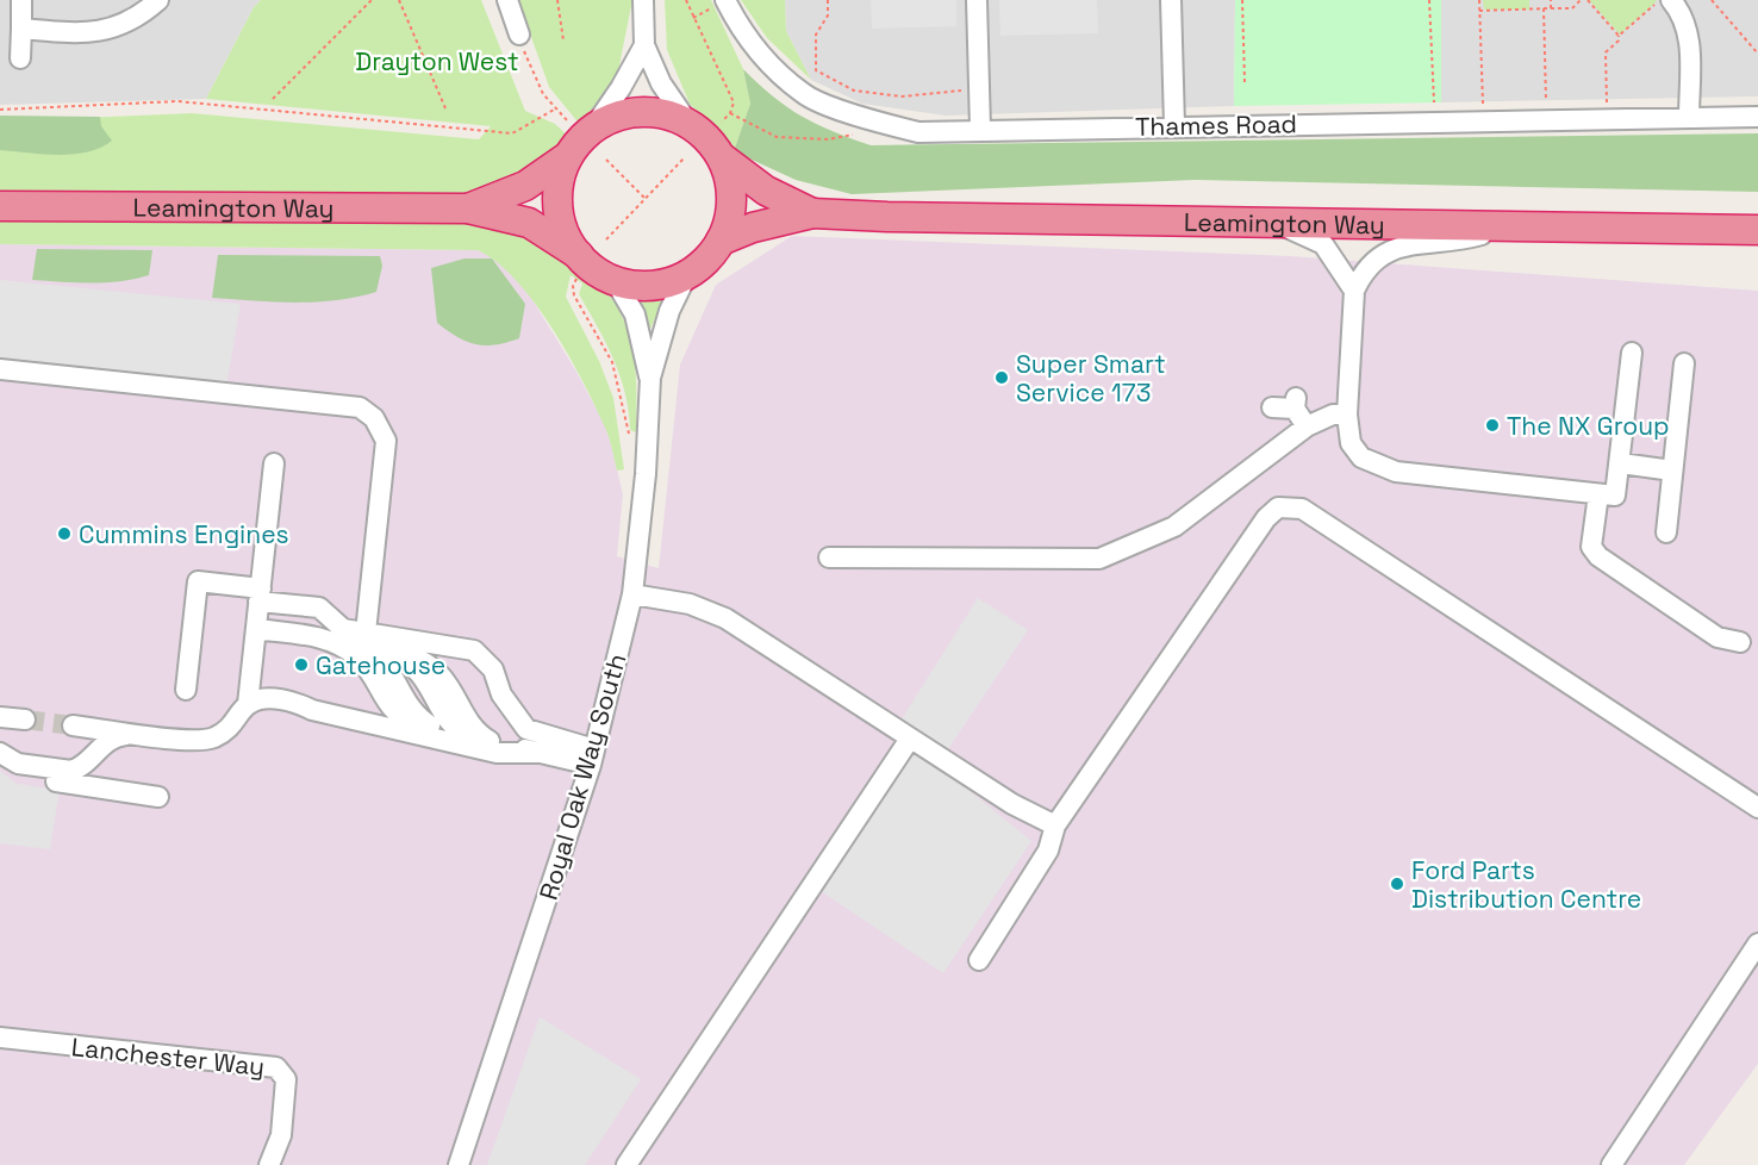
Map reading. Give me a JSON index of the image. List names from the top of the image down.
{
  "streets": {
    "highway": ["Leamington Way"],
    "street": ["Thames Road", "Royal Oak Way South", "Lanchester Way"]
  },
  "crossings": [
    ["Leamington Way", "Royal Oak Way South"]
  ],
  "parks": ["Drayton West"],
  "places": [
    "Super Smart Service 173",
    "The NX Group",
    "Cummins Engines",
    "Gatehouse",
    "Ford Parts Distribution Centre"
  ]
}
